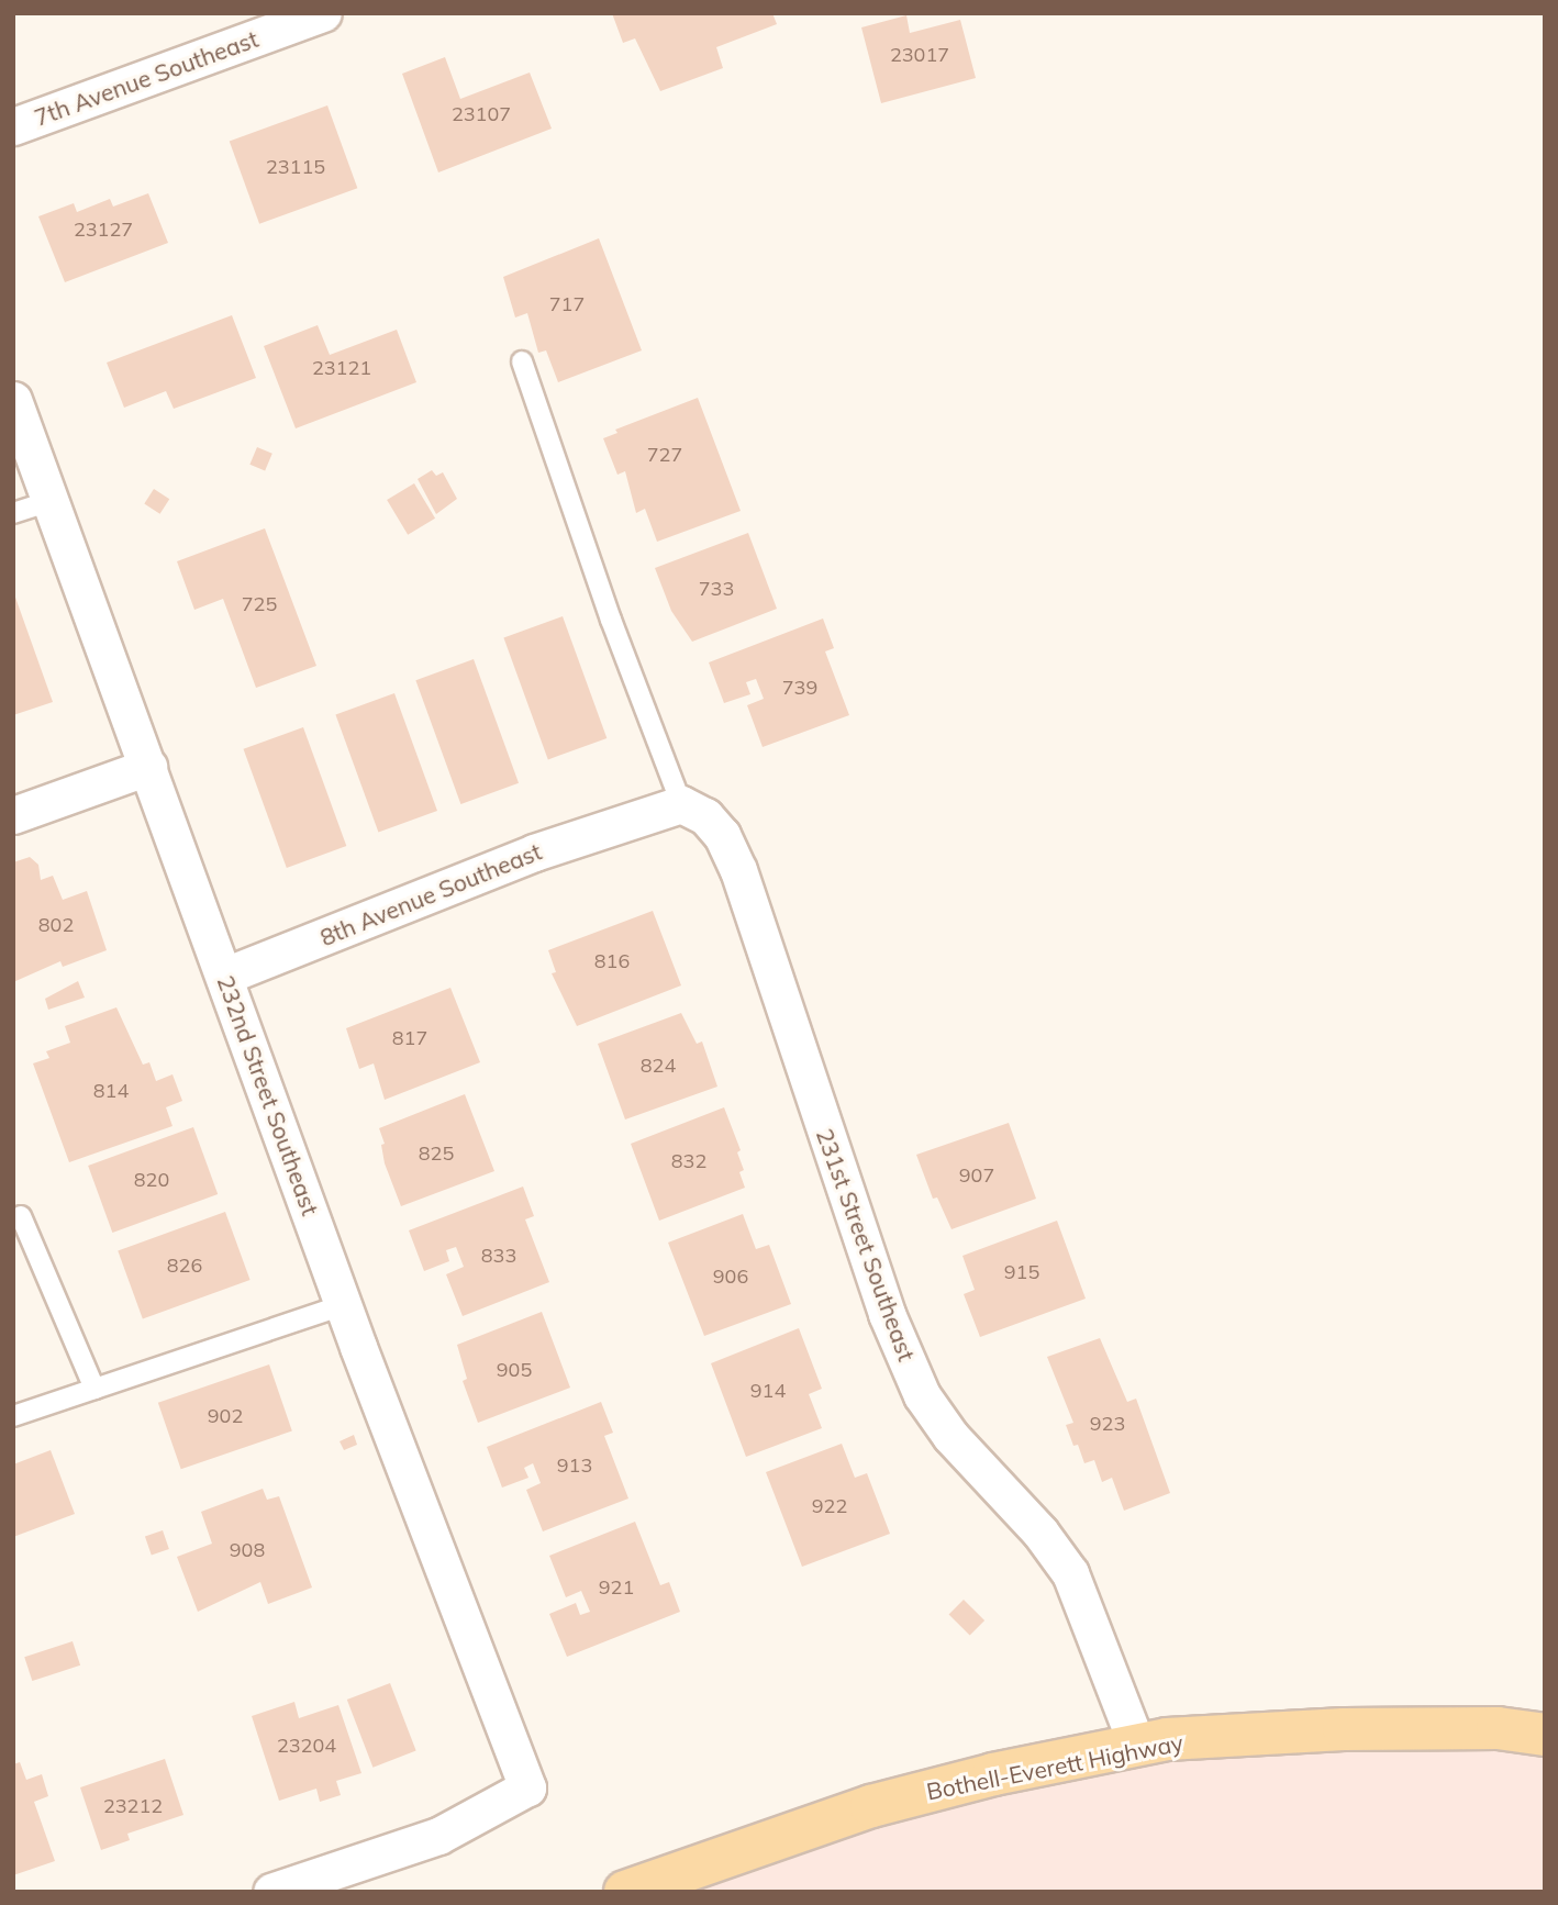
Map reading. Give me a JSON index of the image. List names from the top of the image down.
{
  "streets": {
    "main road": ["Bothell-Everett Highway"],
    "street": [
      "7th Avenue Southeast",
      "8th Avenue Southeast",
      "232nd Street Southeast",
      "231st Street Southeast"
    ]
  },
  "crossings": [
    ["8th Avenue Southeast", "232nd Street Southeast"],
    ["8th Avenue Southeast", "231st Street Southeast"],
    ["231st Street Southeast", "Bothell-Everett Highway"]
  ],
  "house_numbers": [
    "23017",
    "23107",
    "23115",
    "23127",
    "717",
    "23121",
    "727",
    "733",
    "725",
    "739",
    "802",
    "816",
    "817",
    "824",
    "814",
    "825",
    "832",
    "907",
    "820",
    "833",
    "826",
    "915",
    "906",
    "905",
    "914",
    "902",
    "923",
    "913",
    "922",
    "908",
    "921",
    "23204",
    "23212"
  ]
}
